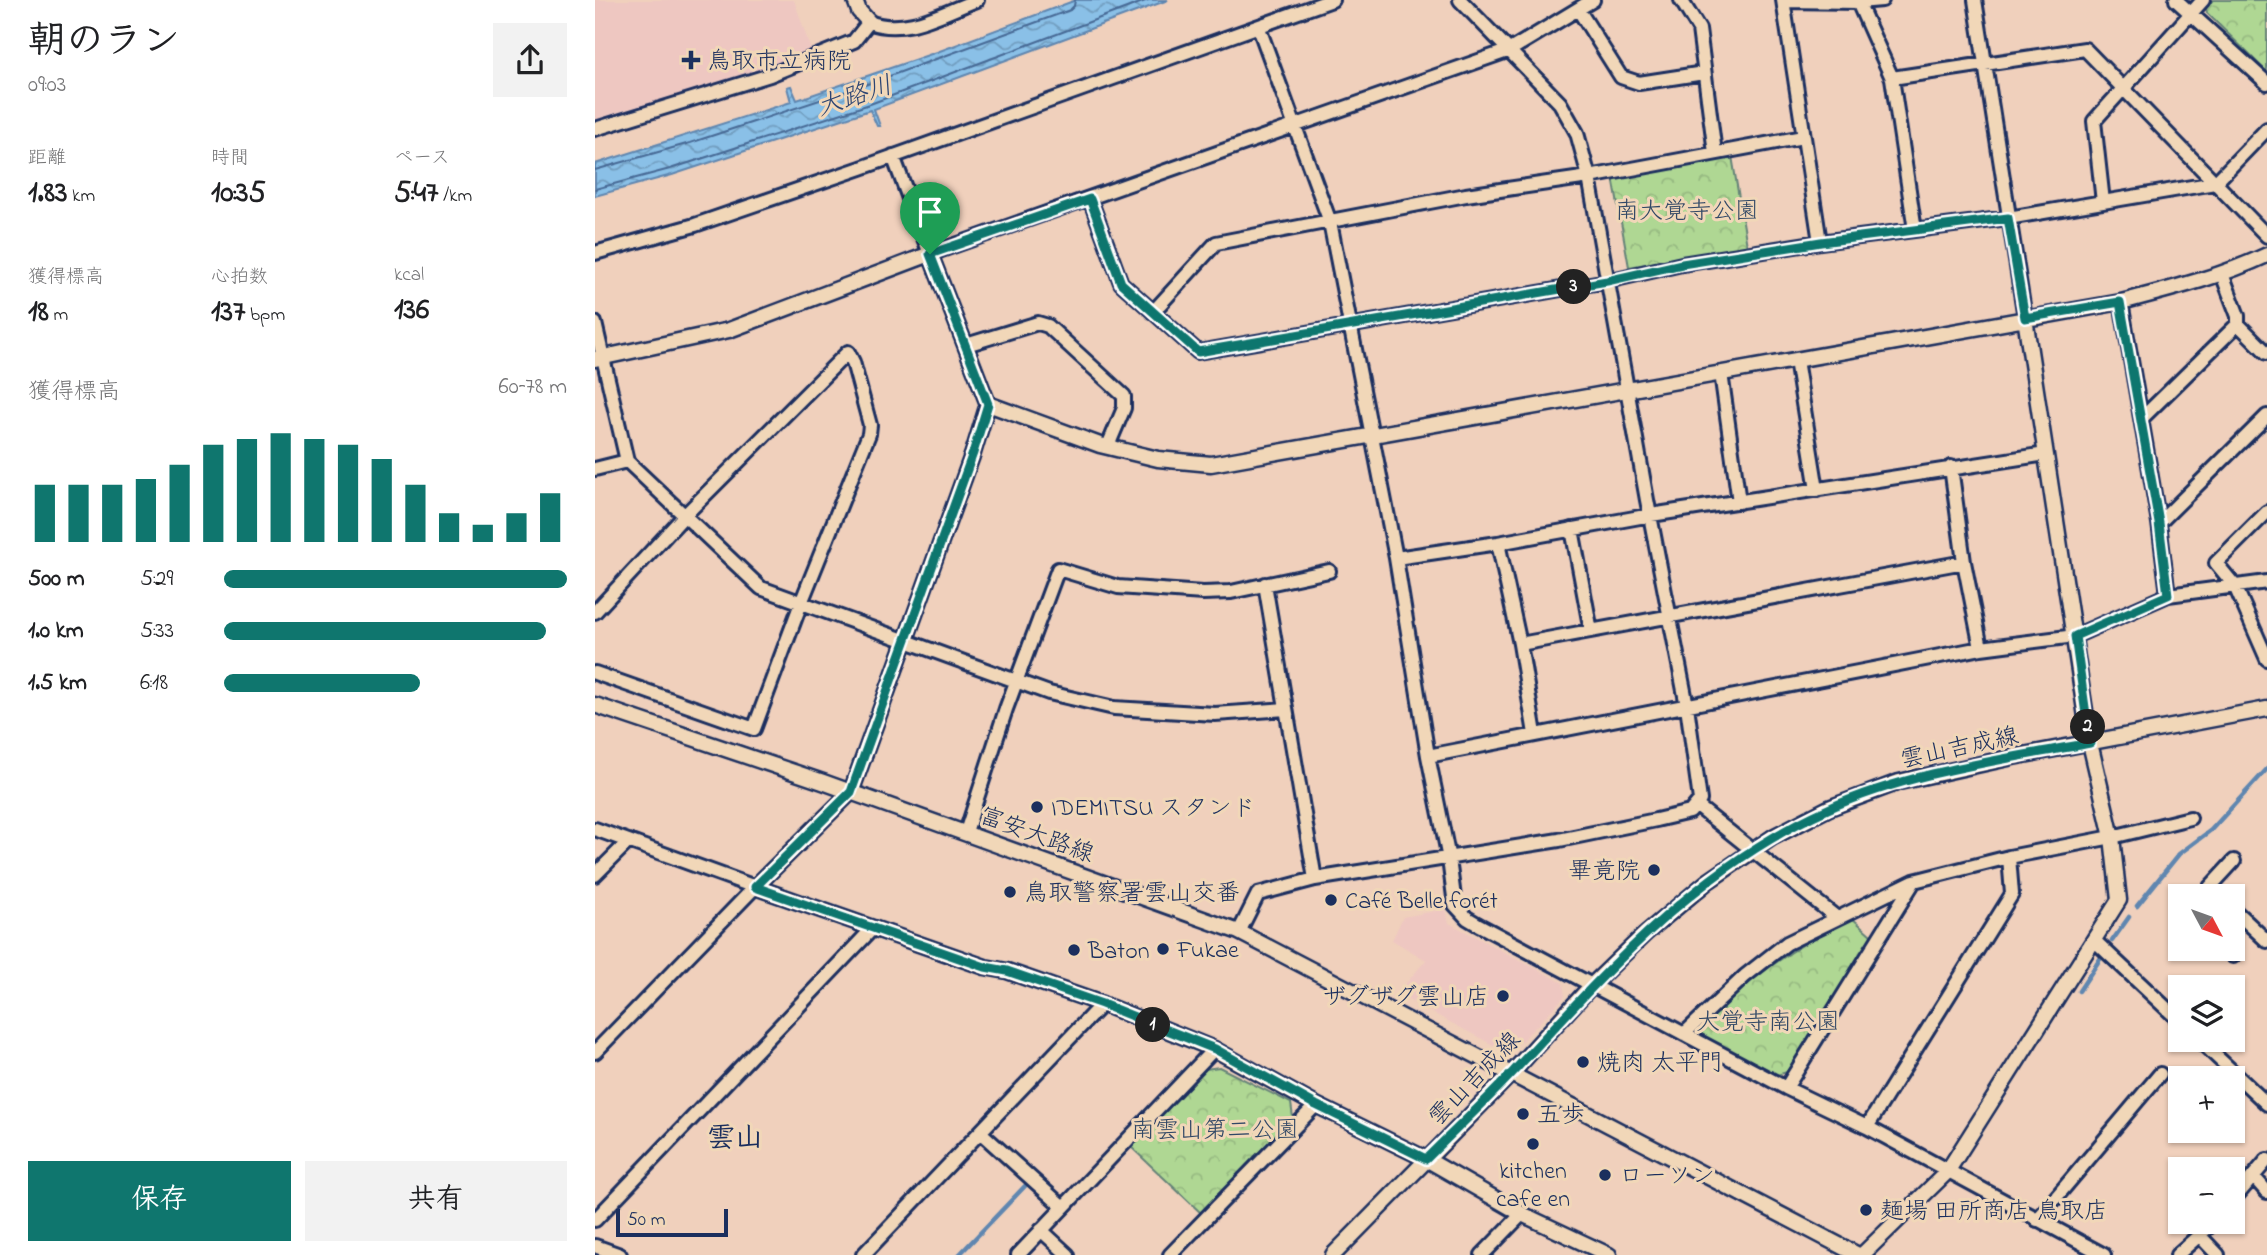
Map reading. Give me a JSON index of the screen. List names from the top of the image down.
{
  "streets": {
    "street": ["雲山吉成線", "富安大路線"]
  },
  "crossings": [
    ["雲山吉成線", "富安大路線"]
  ],
  "districts": ["雲山"],
  "water": ["大路川"],
  "parks": ["南大覚寺公園", "大覚寺南公園", "南雲山第二公園"],
  "places": {
    "health": ["鳥取市立病院"],
    "other": [
      "IDEMITSU スタンド",
      "畢竟院",
      "鳥取警察署雲山交番",
      "Café Belle forét",
      "Fukae",
      "Baton",
      "ザグザグ雲山店",
      "焼肉 太平門",
      "五歩",
      "kitchen cafe en",
      "ローソン",
      "麺場 田所商店 鳥取店"
    ]
  },
  "scale_bar": "50 m",
  "north": "bottom right",
  "page": {
    "heading": ["朝のラン", "09:03"],
    "stats": [
      ["距離", "1.83 km"],
      ["時間", "10:35"],
      ["ペース", "5:47 /km"],
      ["獲得標高", "18 m"],
      ["心拍数", "137 bpm"],
      ["kcal", "136"]
    ],
    "pins": ["3", "2", "1"],
    "chart": ["獲得標高", "60–78 m"],
    "list": [
      {
        "name": "500 m",
        "note": "5:29"
      },
      {
        "name": "1.0 km",
        "note": "5:33"
      },
      {
        "name": "1.5 km",
        "note": "6:18"
      }
    ],
    "map_buttons": ["+", "−"],
    "buttons": ["保存", "共有"],
    "scale": "50 m"
  }
}
